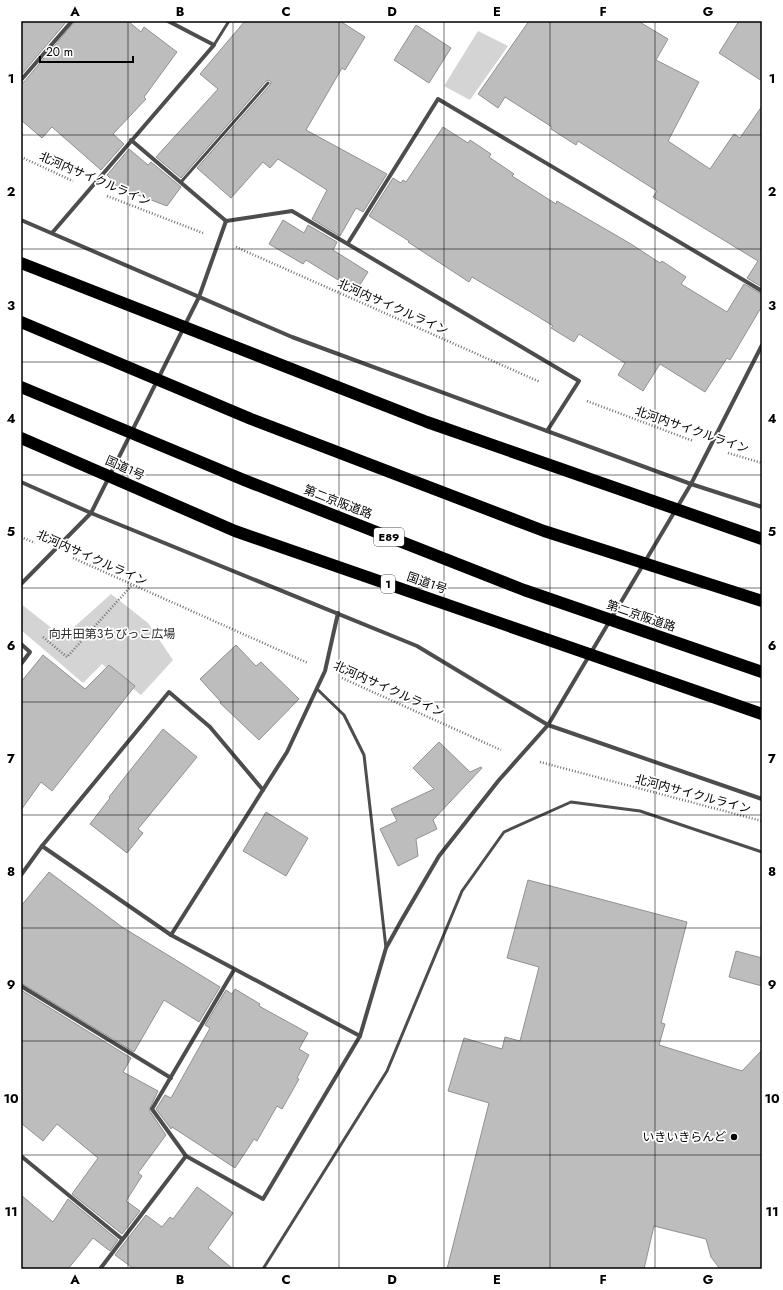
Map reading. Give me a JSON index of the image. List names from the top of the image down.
{
  "streets": {
    "highway": [
      "国道1号",
      "第二京阪道路",
      "E89",
      "1"
    ],
    "path": ["北河内サイクルライン"]
  },
  "parks": ["向井田第3ちびっこ広場"],
  "places": ["いきいきらんど"],
  "scale_bar": "20 m",
  "grid": {
    "columns": [
      "A",
      "B",
      "C",
      "D",
      "E",
      "F",
      "G"
    ],
    "rows": [
      "1",
      "2",
      "3",
      "4",
      "5",
      "6",
      "7",
      "8",
      "9",
      "10",
      "11"
    ]
  }
}
